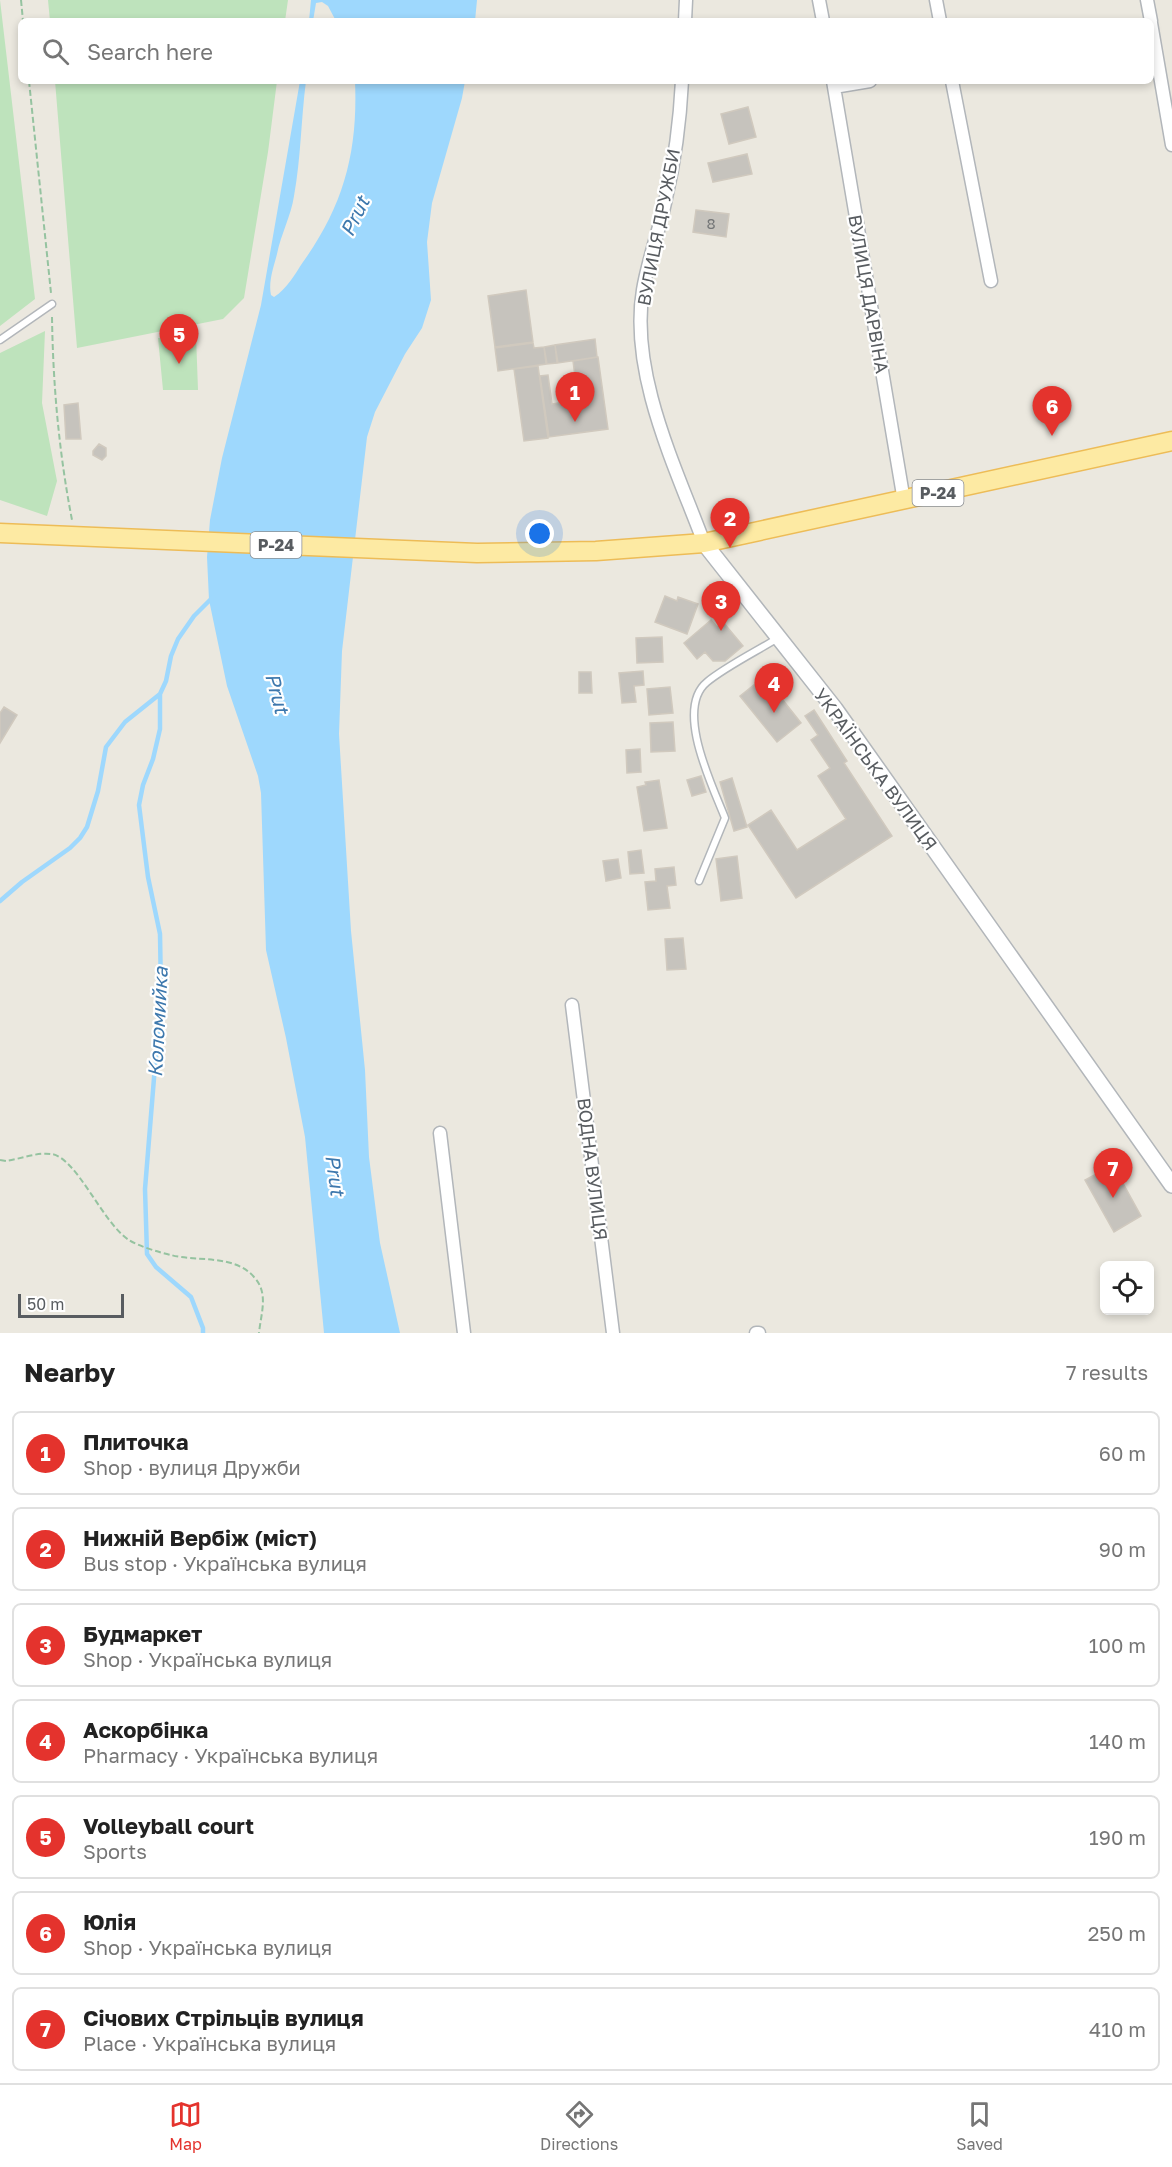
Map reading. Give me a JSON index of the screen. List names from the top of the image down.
{
  "streets": {
    "main road": ["Р-24"],
    "street": [
      "ВУЛИЦЯ ДРУЖБИ",
      "ВУЛИЦЯ ДАРВІНА",
      "УКРАЇНСЬКА ВУЛИЦЯ",
      "ВОДНА ВУЛИЦЯ"
    ]
  },
  "crossings": [
    ["ВУЛИЦЯ ДРУЖБИ", "Р-24"],
    ["ВУЛИЦЯ ДРУЖБИ", "УКРАЇНСЬКА ВУЛИЦЯ"],
    ["ВУЛИЦЯ ДАРВІНА", "Р-24"],
    ["Р-24", "УКРАЇНСЬКА ВУЛИЦЯ"]
  ],
  "water": ["Prut", "Коломийка"],
  "house_numbers": ["8"],
  "scale_bar": "50 m",
  "page": {
    "search": "Search here",
    "pins": [
      "5",
      "1",
      "6",
      "2",
      "3",
      "4",
      "7"
    ],
    "scale": "50 m",
    "heading": ["Nearby", "7 results"],
    "list": [
      {
        "mark": "1",
        "name": "Плиточка",
        "note": "Shop · вулиця Дружби",
        "value": "60 m"
      },
      {
        "mark": "2",
        "name": "Нижній Вербіж (міст)",
        "note": "Bus stop · Українська вулиця",
        "value": "90 m"
      },
      {
        "mark": "3",
        "name": "Будмаркет",
        "note": "Shop · Українська вулиця",
        "value": "100 m"
      },
      {
        "mark": "4",
        "name": "Аскорбінка",
        "note": "Pharmacy · Українська вулиця",
        "value": "140 m"
      },
      {
        "mark": "5",
        "name": "Volleyball court",
        "note": "Sports",
        "value": "190 m"
      },
      {
        "mark": "6",
        "name": "Юлія",
        "note": "Shop · Українська вулиця",
        "value": "250 m"
      },
      {
        "mark": "7",
        "name": "Січових Стрільців вулиця",
        "note": "Place · Українська вулиця",
        "value": "410 m"
      }
    ],
    "nav": ["Map", "Directions", "Saved"]
  }
}
